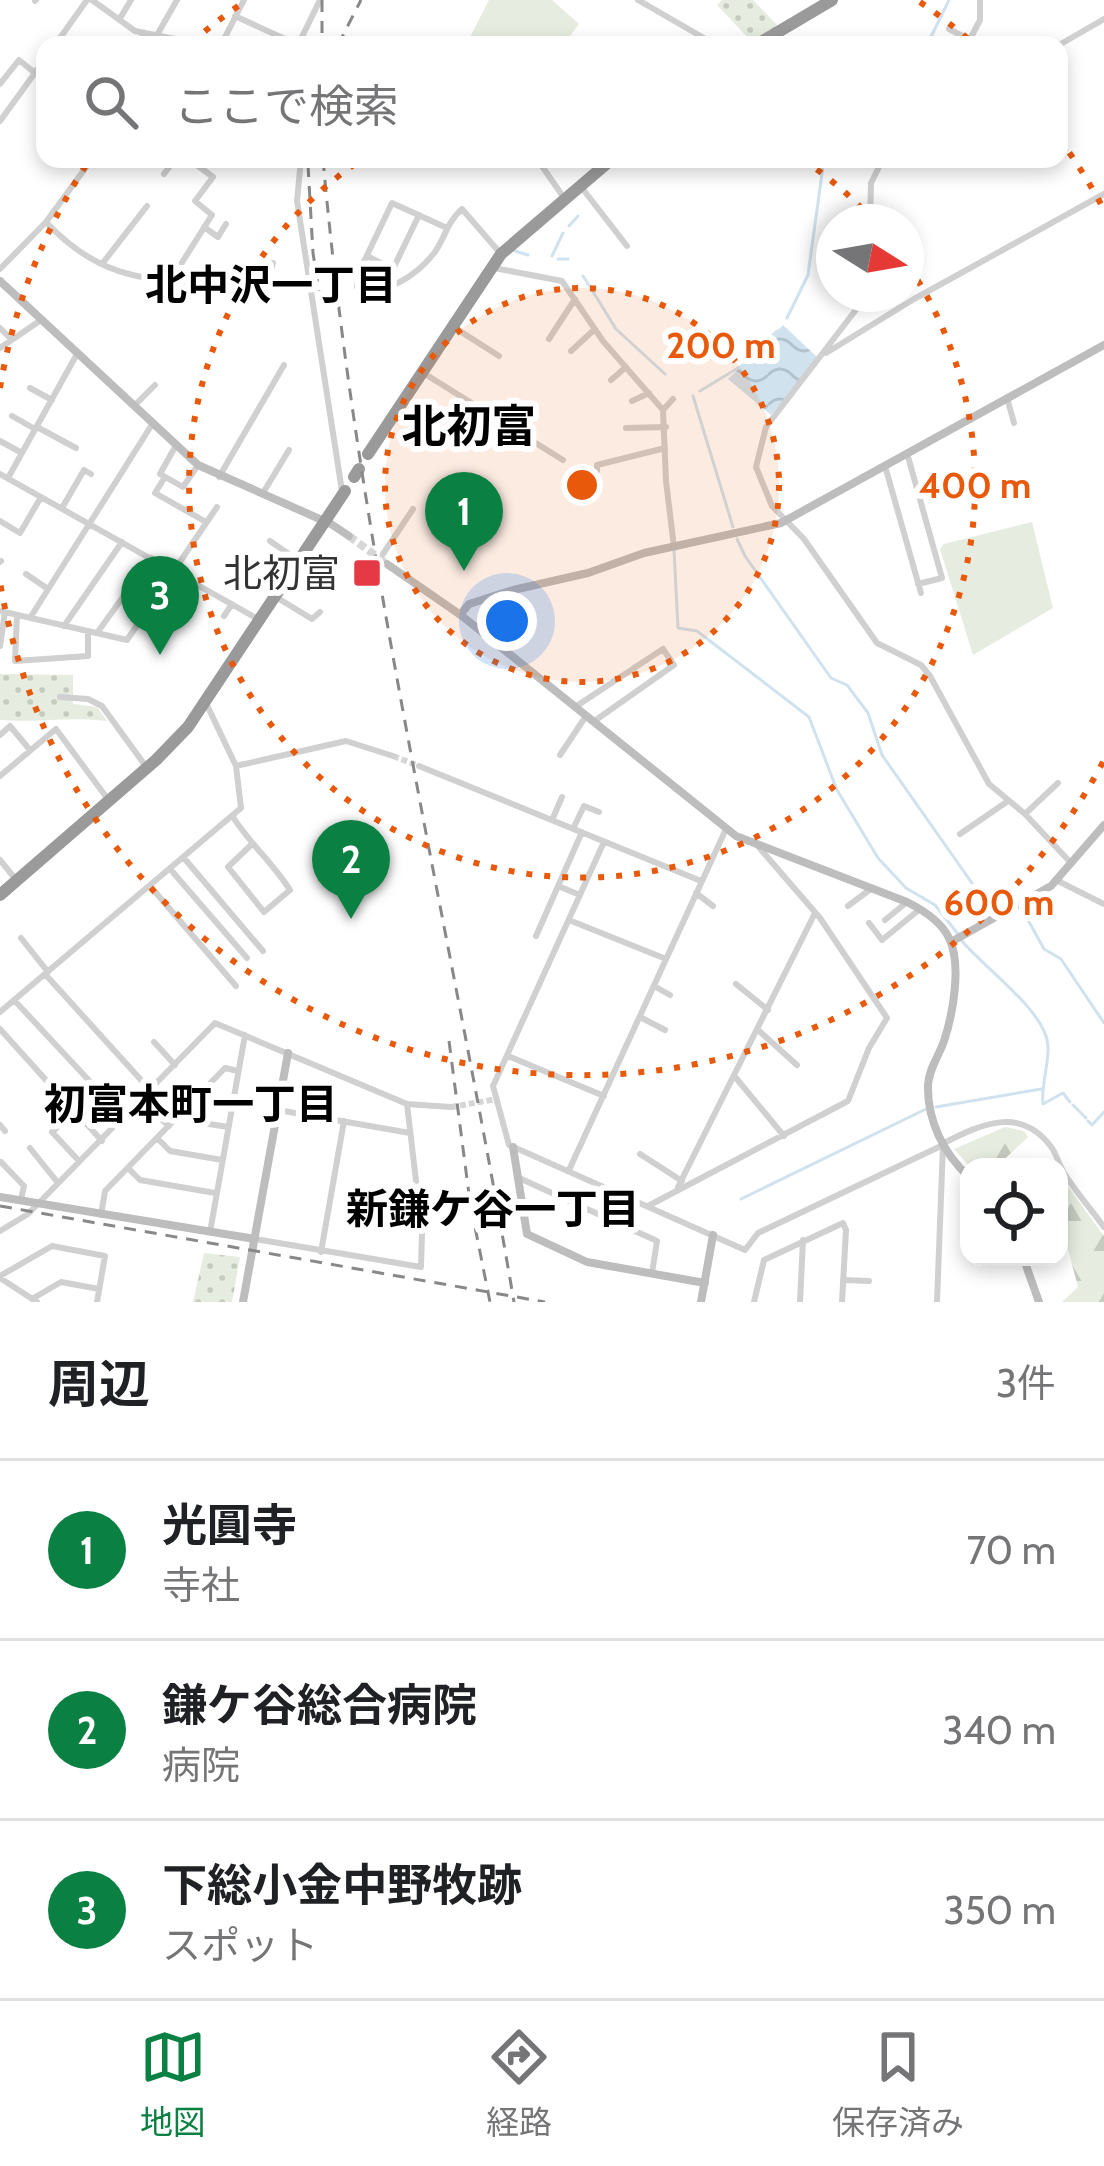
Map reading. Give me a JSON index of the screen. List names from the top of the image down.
{
  "districts": [
    "北中沢一丁目",
    "北初富",
    "初富本町一丁目",
    "新鎌ケ谷一丁目"
  ],
  "places": {
    "transit": ["北初富"]
  },
  "north": "right",
  "page": {
    "search": "ここで検索",
    "pins": ["1", "3", "2"],
    "heading": ["周辺", "3件"],
    "list": [
      {
        "mark": "1",
        "name": "光圓寺",
        "note": "寺社",
        "value": "70 m"
      },
      {
        "mark": "2",
        "name": "鎌ケ谷総合病院",
        "note": "病院",
        "value": "340 m"
      },
      {
        "mark": "3",
        "name": "下総小金中野牧跡",
        "note": "スポット",
        "value": "350 m"
      }
    ],
    "nav": ["地図", "経路", "保存済み"]
  },
  "rings": ["200 m", "400 m", "600 m"]
}
